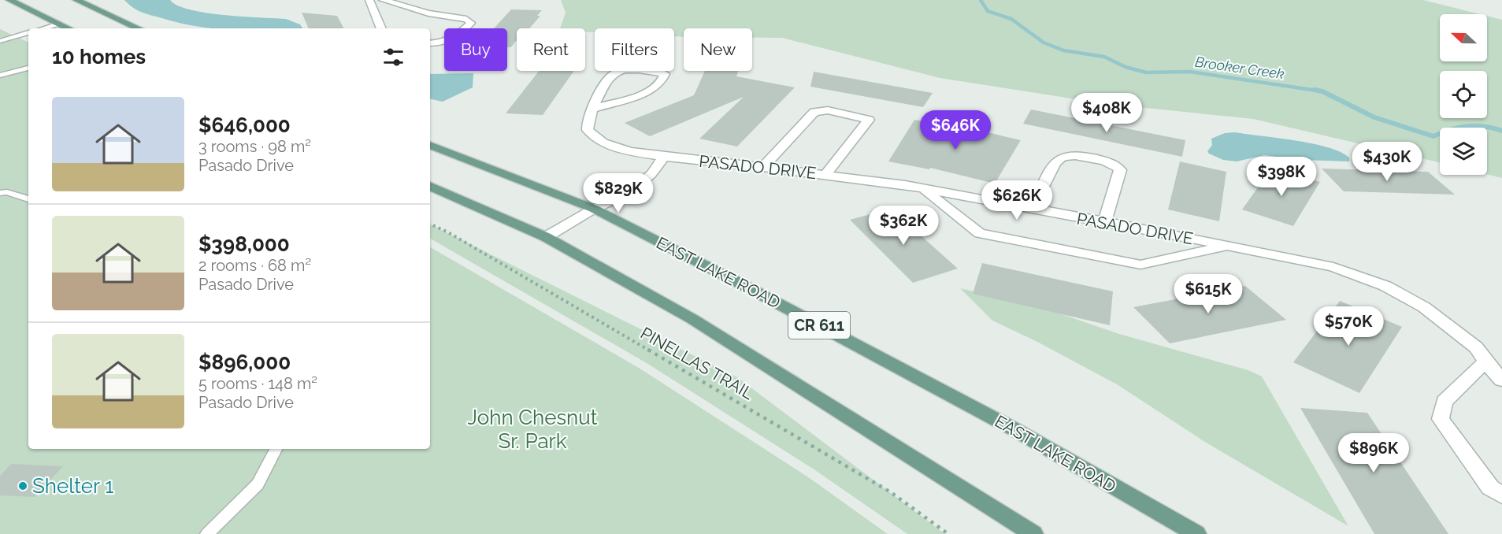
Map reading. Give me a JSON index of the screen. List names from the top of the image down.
{
  "streets": {
    "main road": ["EAST LAKE ROAD", "CR 611"],
    "street": ["PASADO DRIVE"],
    "path": ["PINELLAS TRAIL"]
  },
  "water": ["Brooker Creek"],
  "parks": ["John Chesnut Sr. Park"],
  "places": ["Shelter 1"],
  "north": "left",
  "page": {
    "chip": [
      "Buy",
      "Rent",
      "Filters",
      "New"
    ],
    "heading": "10 homes",
    "list": [
      {
        "name": "$646,000",
        "note": "3 rooms · 98 m² · Pasado Drive"
      },
      {
        "name": "$398,000",
        "note": "2 rooms · 68 m² · Pasado Drive"
      },
      {
        "name": "$896,000",
        "note": "5 rooms · 148 m² · Pasado Drive"
      }
    ],
    "price": [
      "$408K",
      "$646K",
      "$430K",
      "$398K",
      "$829K",
      "$626K",
      "$362K",
      "$615K",
      "$570K",
      "$896K"
    ]
  }
}
